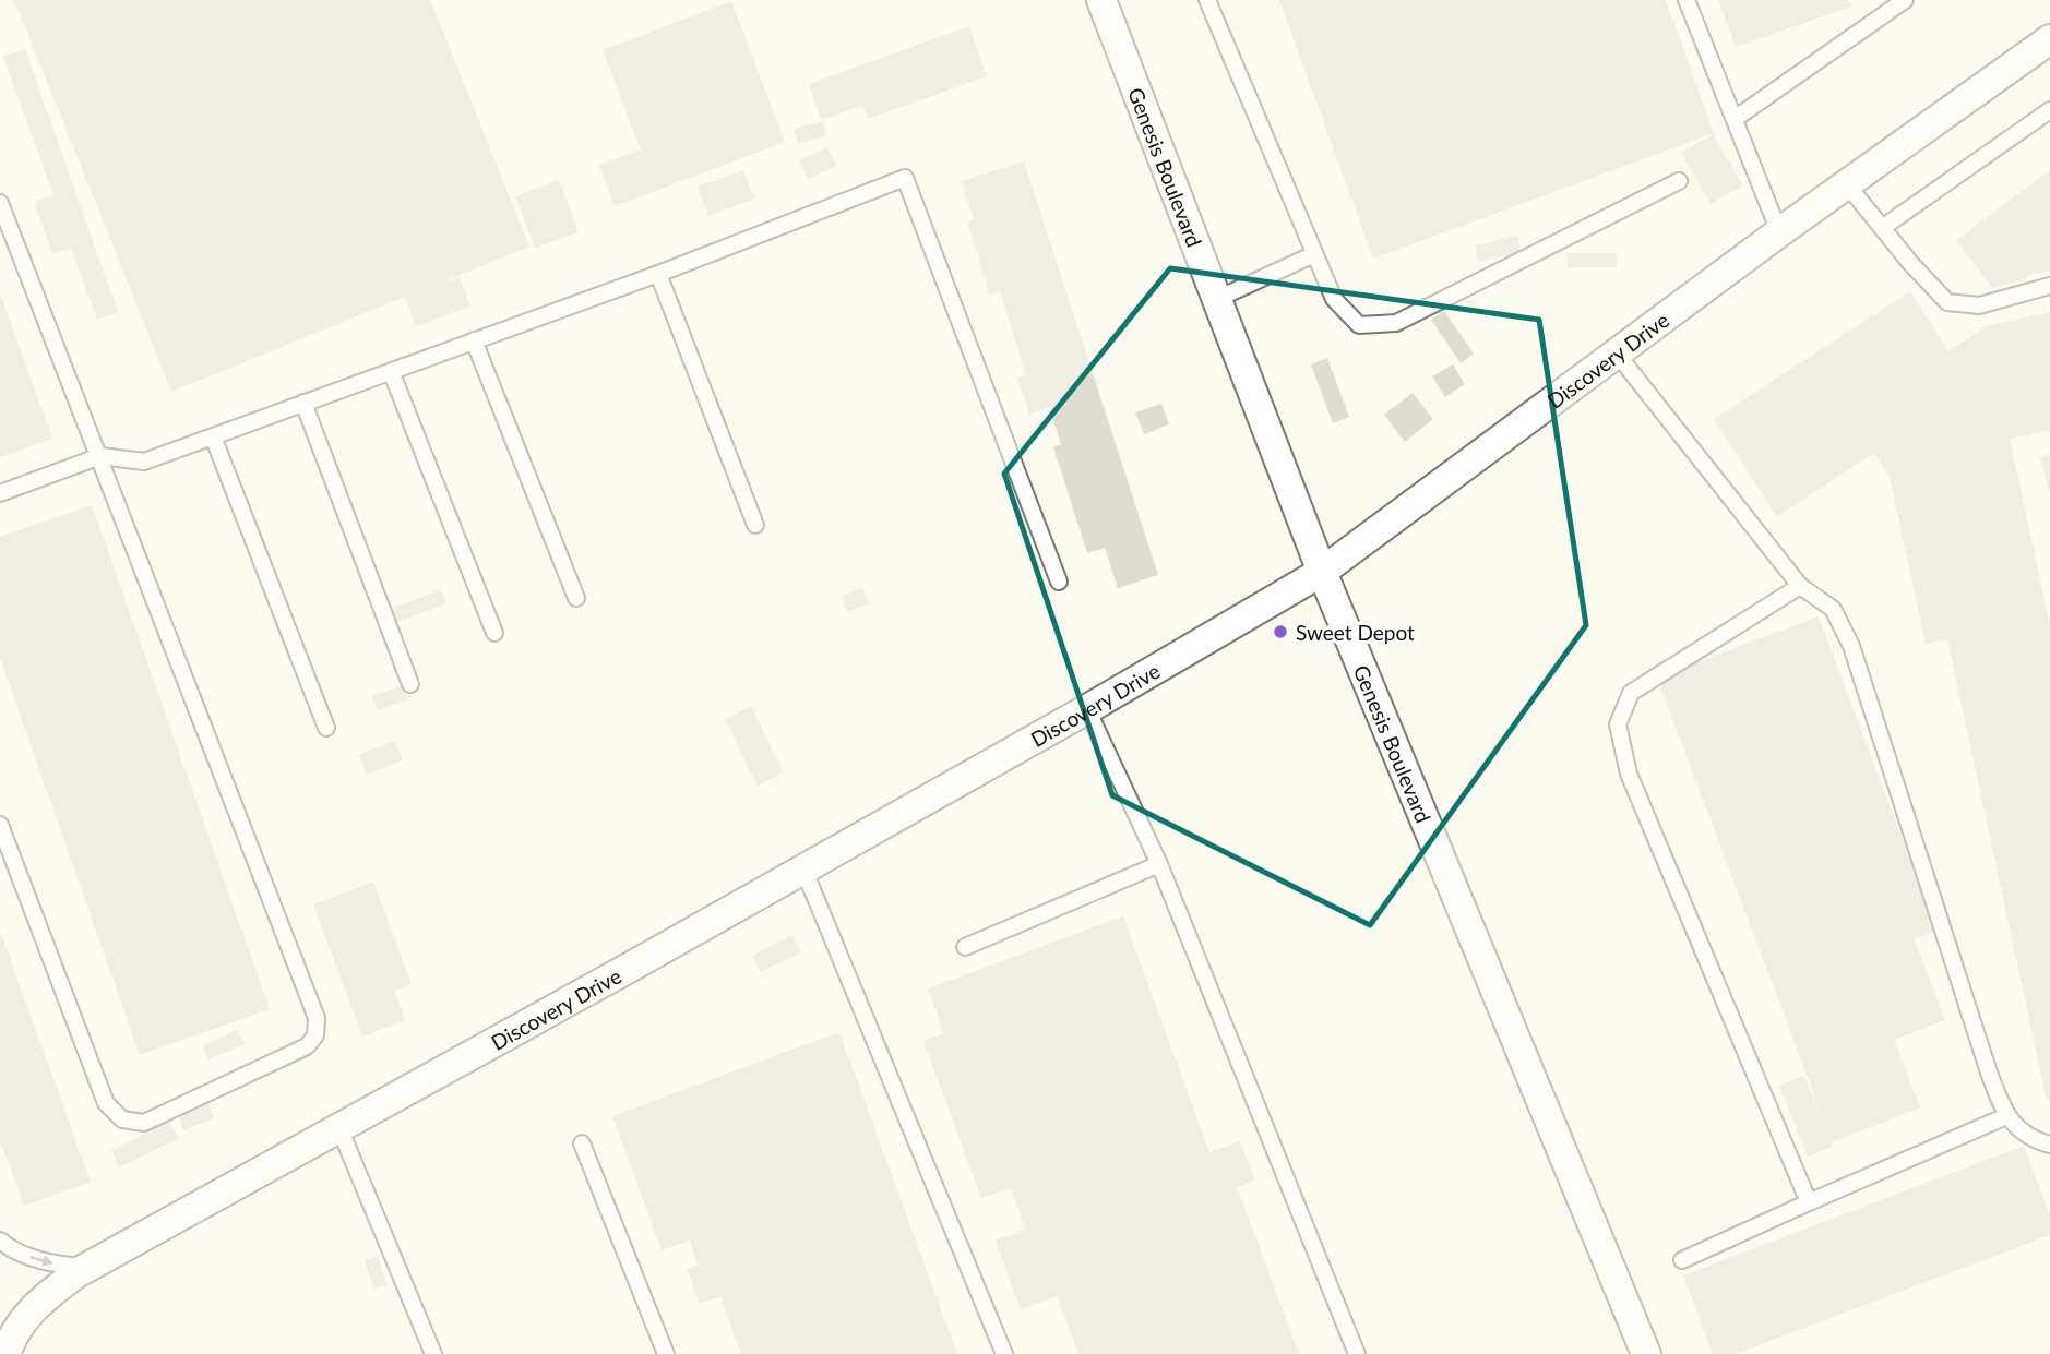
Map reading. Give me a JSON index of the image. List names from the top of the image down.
{
  "streets": {
    "street": ["Genesis Boulevard", "Discovery Drive"]
  },
  "crossings": [
    ["Genesis Boulevard", "Discovery Drive"]
  ],
  "places": ["Sweet Depot"]
}
